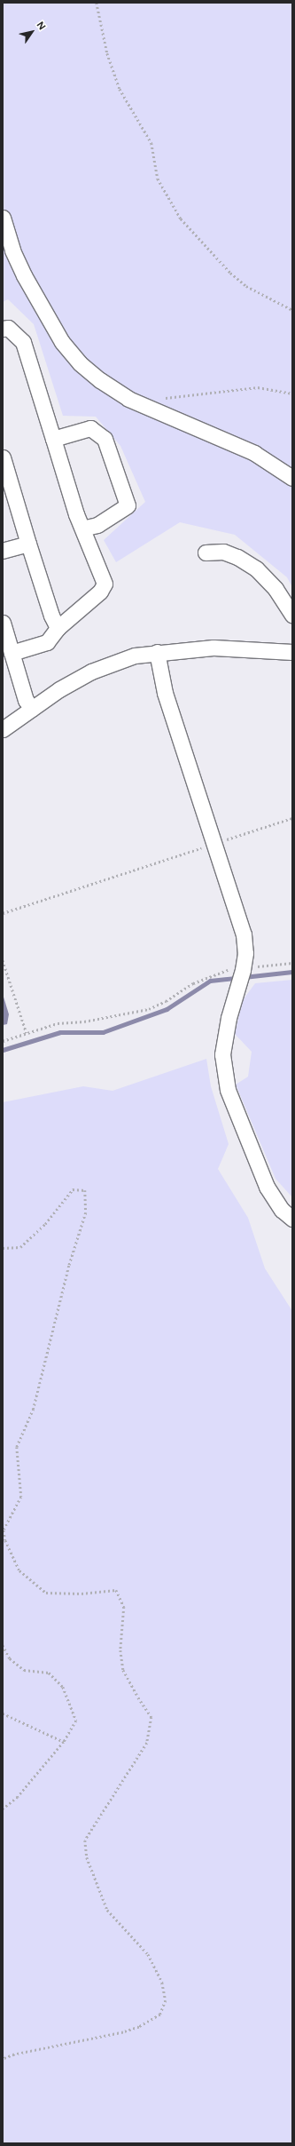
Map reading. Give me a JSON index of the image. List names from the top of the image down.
{
  "north": "top right"
}
